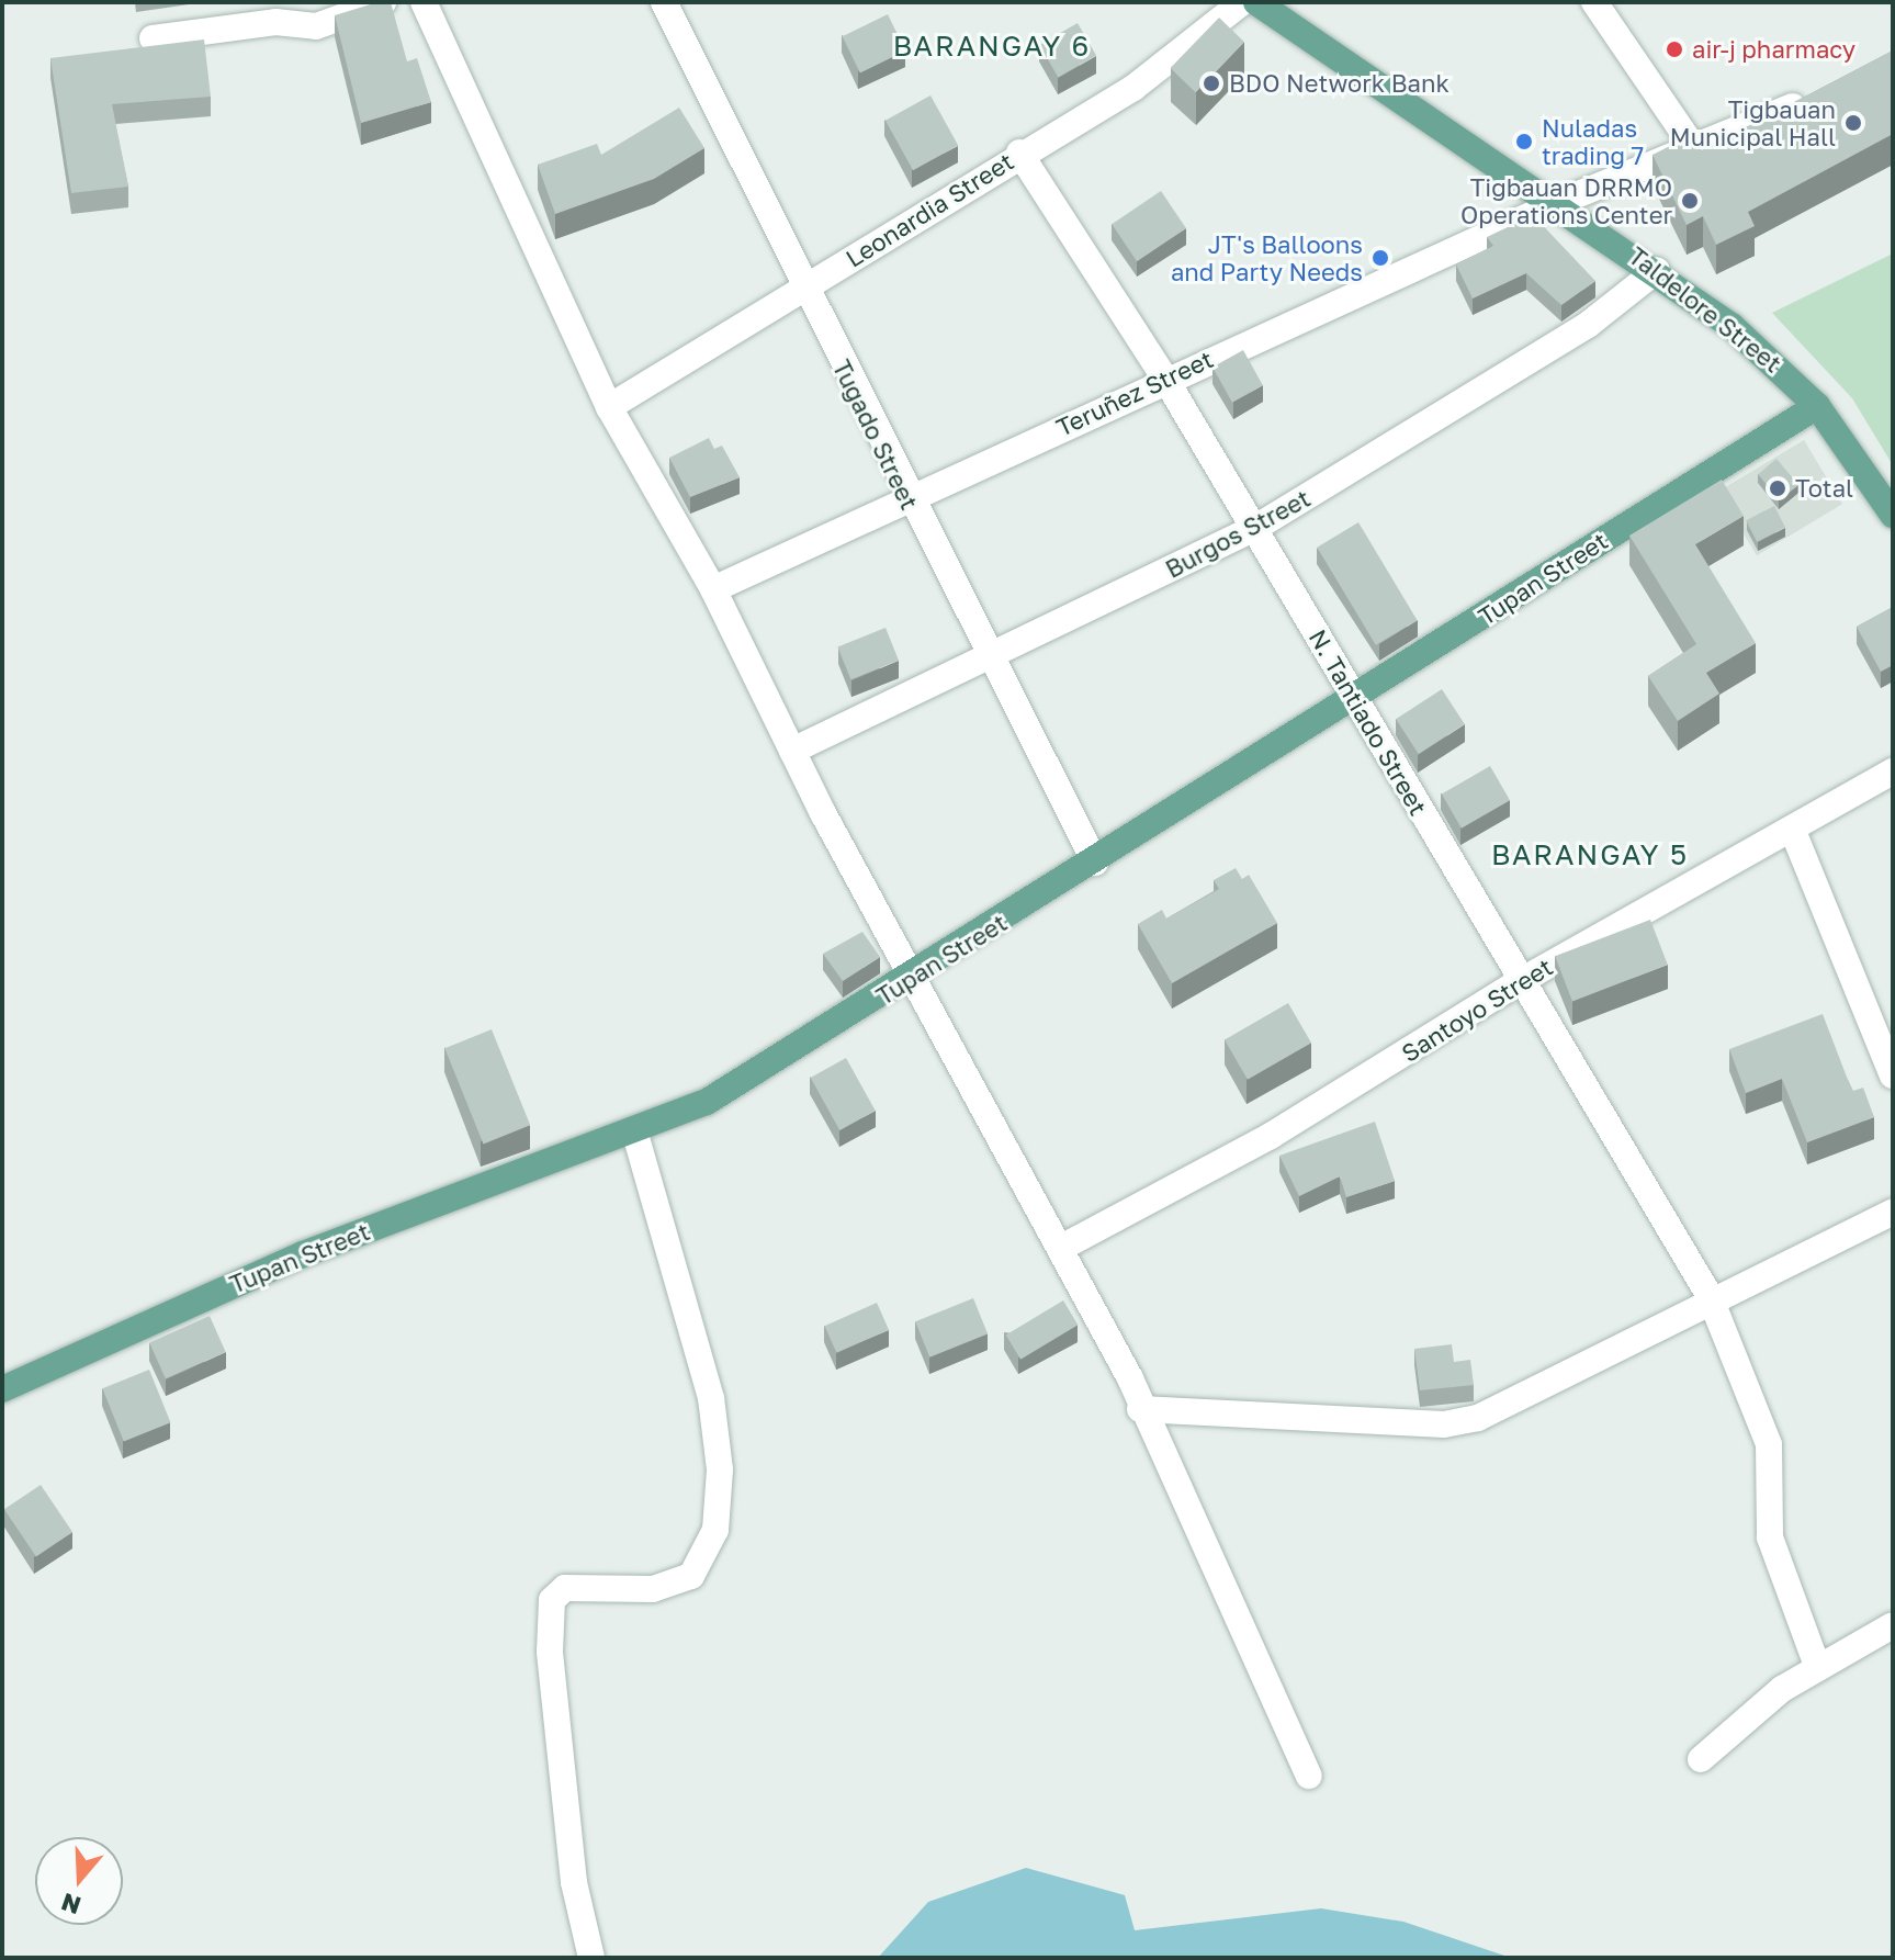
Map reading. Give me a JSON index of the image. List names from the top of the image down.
{
  "streets": {
    "main road": ["Taldelore Street", "Tupan Street"],
    "street": [
      "Leonardia Street",
      "Teruñez Street",
      "Tugado Street",
      "Burgos Street",
      "N. Tantiado Street",
      "Santoyo Street"
    ]
  },
  "crossings": [
    ["Leonardia Street", "Tugado Street"],
    ["Leonardia Street", "N. Tantiado Street"],
    ["Taldelore Street", "Teruñez Street"],
    ["Taldelore Street", "Burgos Street"],
    ["Taldelore Street", "Tupan Street"],
    ["Teruñez Street", "Tugado Street"],
    ["Teruñez Street", "N. Tantiado Street"],
    ["Tugado Street", "Burgos Street"],
    ["Tugado Street", "Tupan Street"],
    ["Burgos Street", "N. Tantiado Street"],
    ["Tupan Street", "N. Tantiado Street"],
    ["N. Tantiado Street", "Santoyo Street"]
  ],
  "districts": ["BARANGAY 6", "BARANGAY 5"],
  "places": [
    "air-j pharmacy",
    "BDO Network Bank",
    "Tigbauan Municipal Hall",
    "Nuladas trading 7",
    "Tigbauan DRRMO Operations Center",
    "JT's Balloons and Party Needs",
    "Total"
  ],
  "north": "bottom"
}
